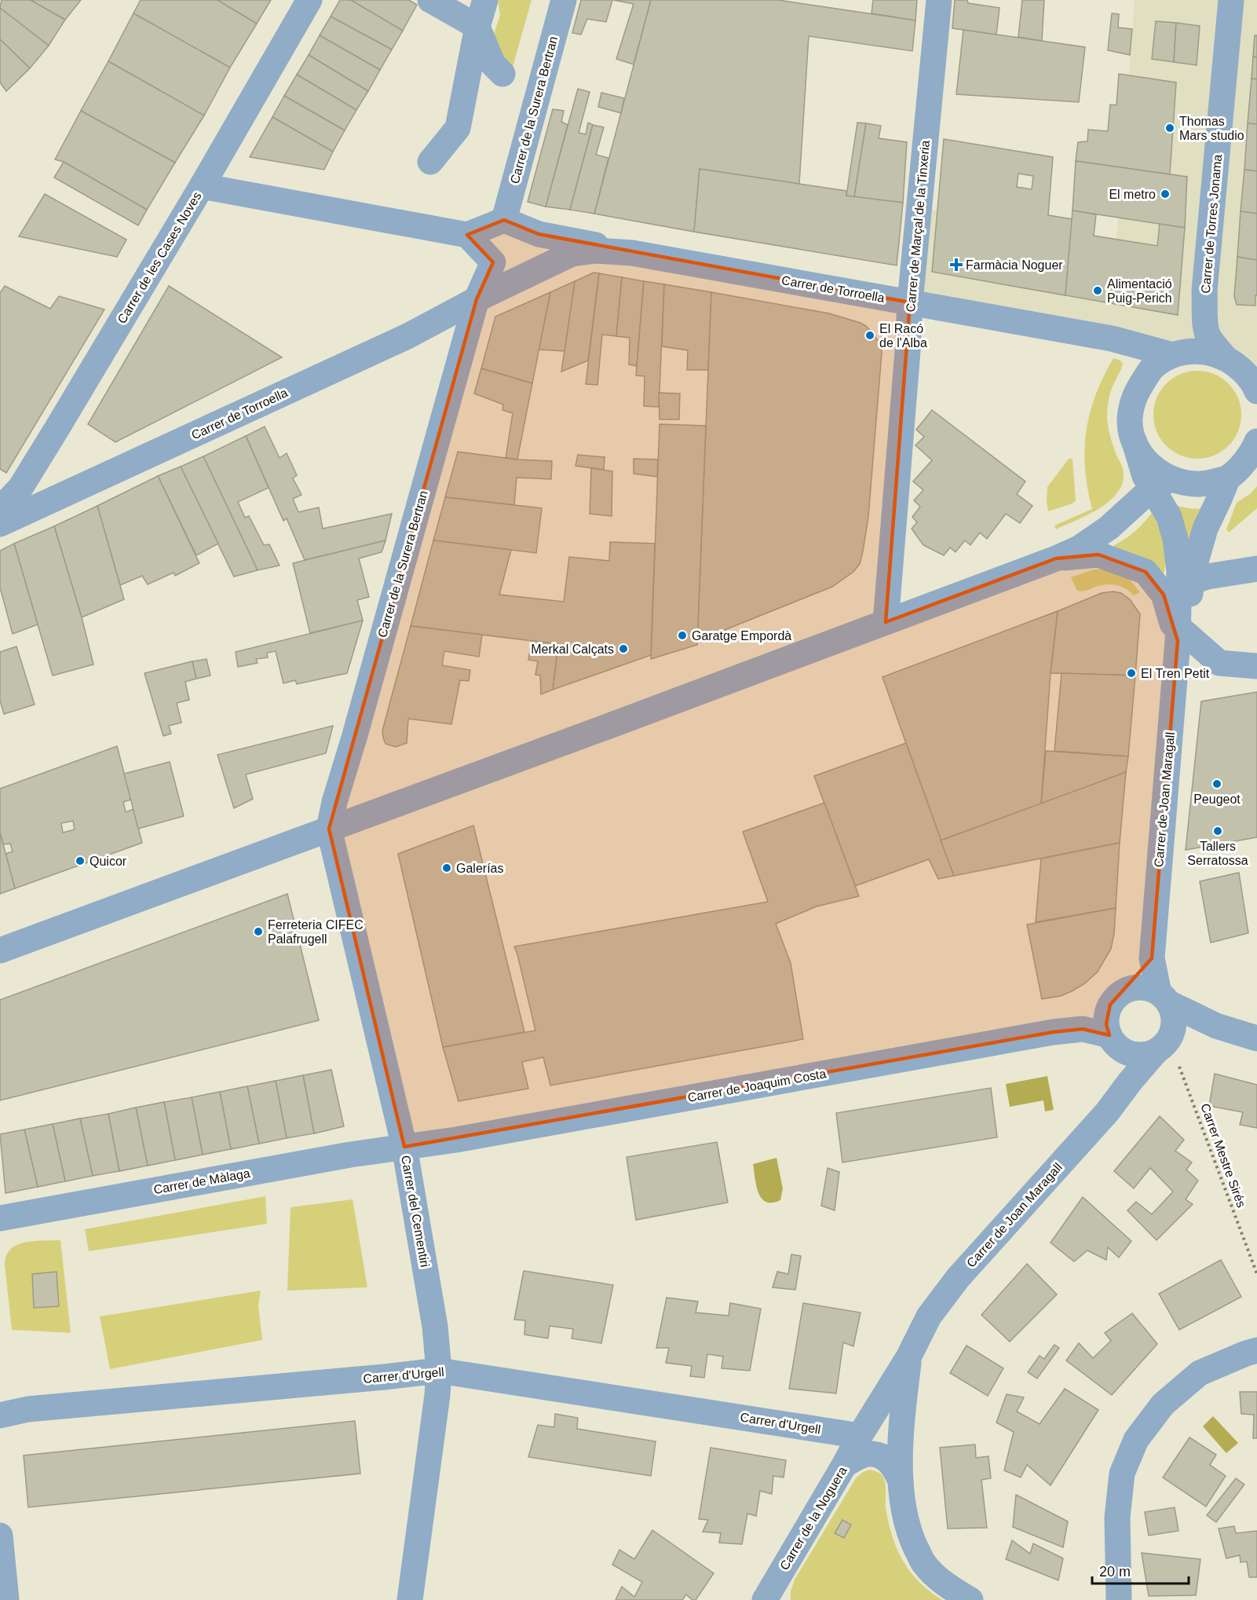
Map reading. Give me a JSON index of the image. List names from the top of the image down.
{
  "streets": {
    "street": [
      "Carrer de la Surera Bertran",
      "Carrer de Torres Jonama",
      "Carrer de Marçal de la Tinxeria",
      "Carrer de les Cases Noves",
      "Carrer de Torroella",
      "Carrer de Joan Maragall",
      "Carrer de Joaquim Costa",
      "Carrer de Màlaga",
      "Carrer del Cementiri",
      "Carrer d'Urgell",
      "Carrer de la Noguera"
    ],
    "path": ["Carrer Mestre Sirés"]
  },
  "crossings": [
    ["Carrer de la Surera Bertran", "Carrer de Torroella"],
    ["Carrer de la Surera Bertran", "Carrer del Cementiri"],
    ["Carrer de Torres Jonama", "Carrer de Torroella"],
    ["Carrer de Marçal de la Tinxeria", "Carrer de Torroella"],
    ["Carrer de Torroella", "Carrer de Joan Maragall"],
    ["Carrer de Joan Maragall", "Carrer de Joaquim Costa"],
    ["Carrer de Joan Maragall", "Carrer d'Urgell"],
    ["Carrer de Joan Maragall", "Carrer de la Noguera"],
    ["Carrer de Joaquim Costa", "Carrer de Màlaga"],
    ["Carrer de Joaquim Costa", "Carrer del Cementiri"],
    ["Carrer de Màlaga", "Carrer del Cementiri"],
    ["Carrer del Cementiri", "Carrer d'Urgell"],
    ["Carrer d'Urgell", "Carrer de la Noguera"]
  ],
  "places": {
    "other": [
      "Thomas Mars studio",
      "El metro",
      "Alimentació Puig-Perich",
      "El Racó de l'Alba",
      "Garatge Empordà",
      "Merkal Calçats",
      "El Tren Petit",
      "Peugeot",
      "Tallers Serratossa",
      "Quicor",
      "Galerías",
      "Ferreteria CIFEC Palafrugell"
    ],
    "health": ["Farmàcia Noguer"]
  },
  "scale_bar": "20 m"
}
